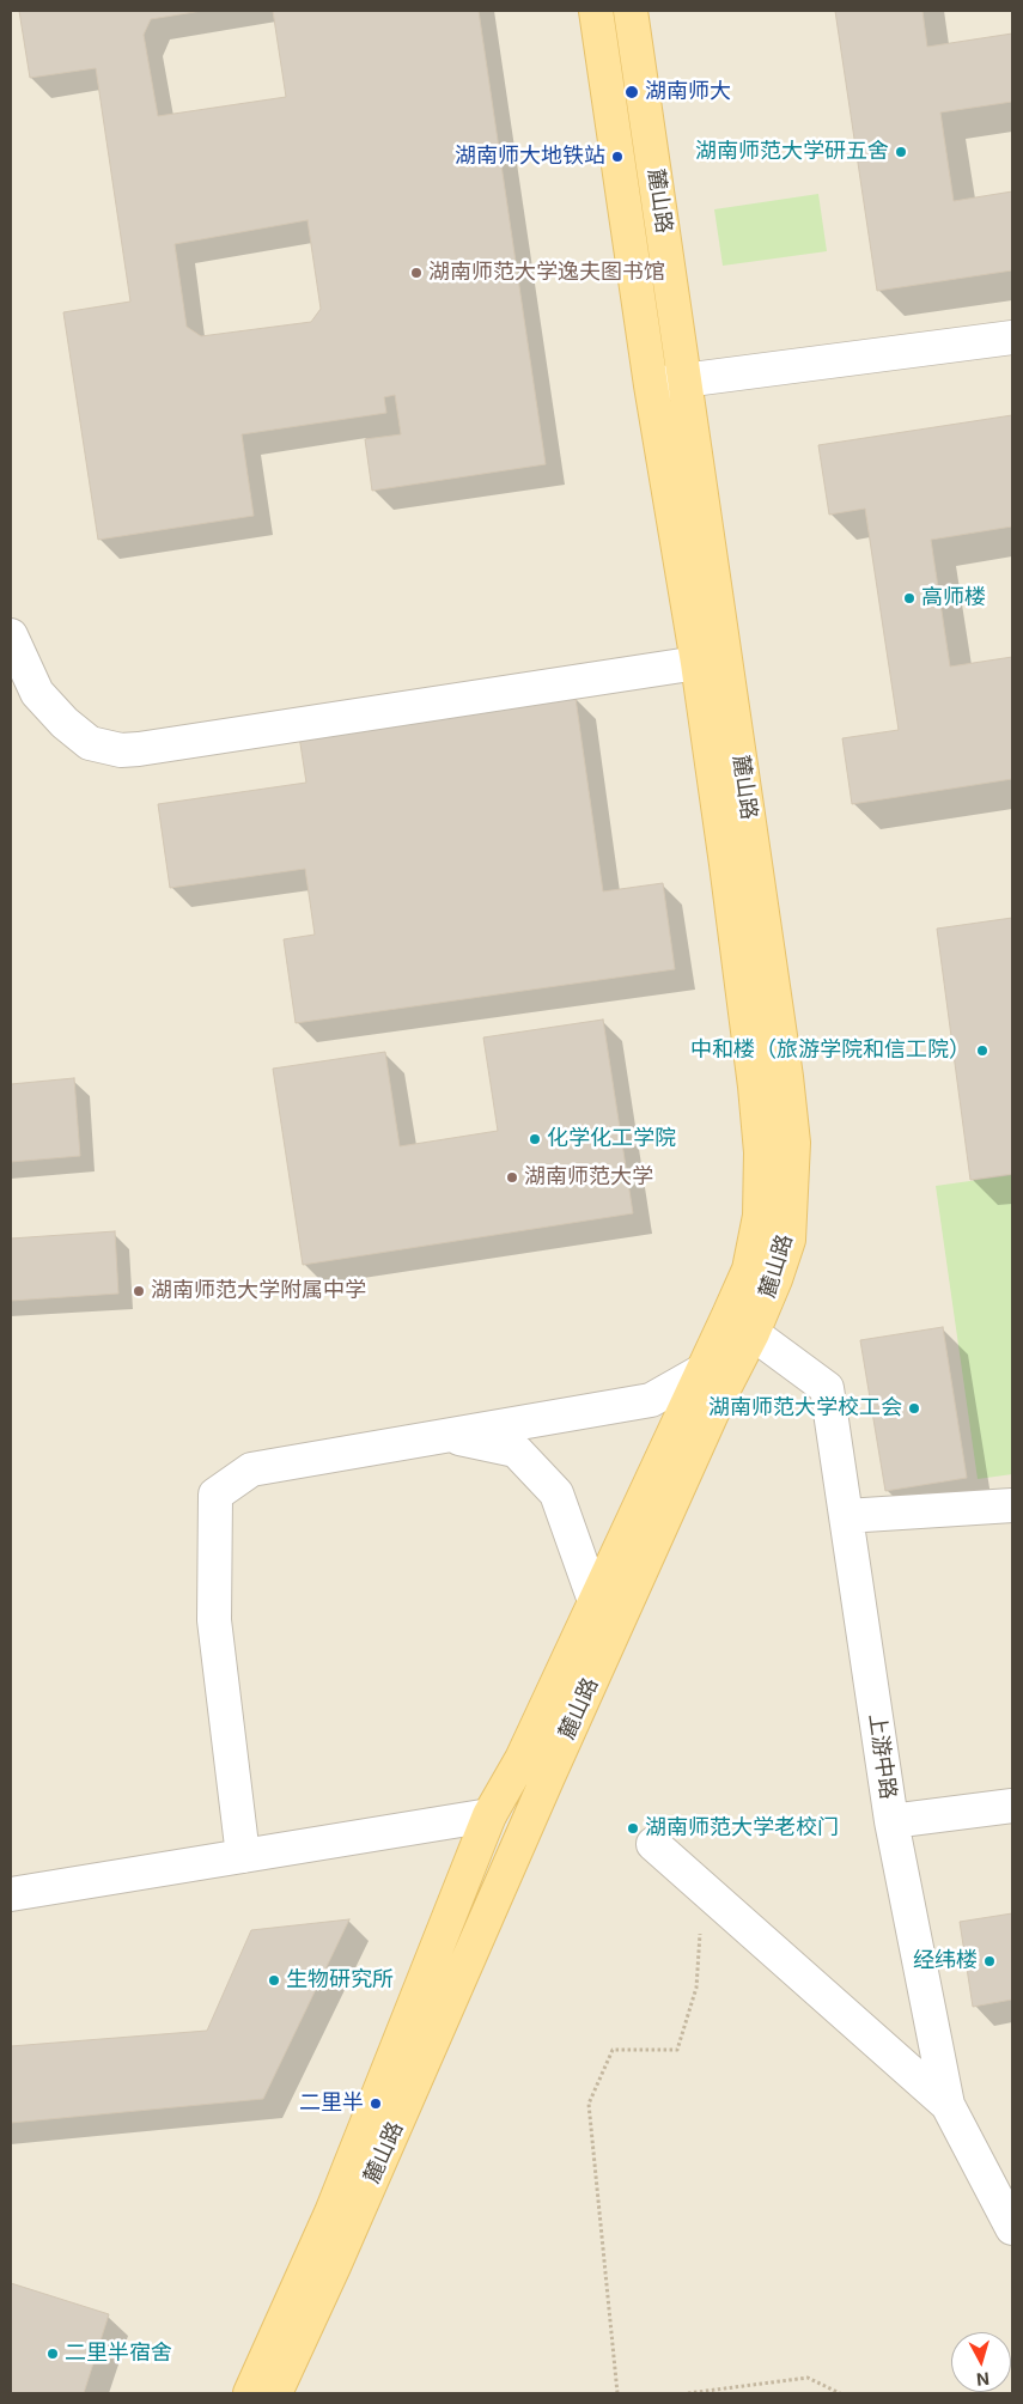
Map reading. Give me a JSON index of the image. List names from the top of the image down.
{
  "streets": {
    "main road": ["麓山路"],
    "lane": ["上游中路"]
  },
  "crossings": [
    ["麓山路", "上游中路"]
  ],
  "places": [
    "湖南师大",
    "湖南师范大学研五舍",
    "湖南师大地铁站",
    "湖南师范大学逸夫图书馆",
    "高师楼",
    "中和楼（旅游学院和信工院）",
    "化学化工学院",
    "湖南师范大学",
    "湖南师范大学附属中学",
    "湖南师范大学校工会",
    "湖南师范大学老校门",
    "经纬楼",
    "生物研究所",
    "二里半",
    "二里半宿舍"
  ],
  "north": "bottom"
}
